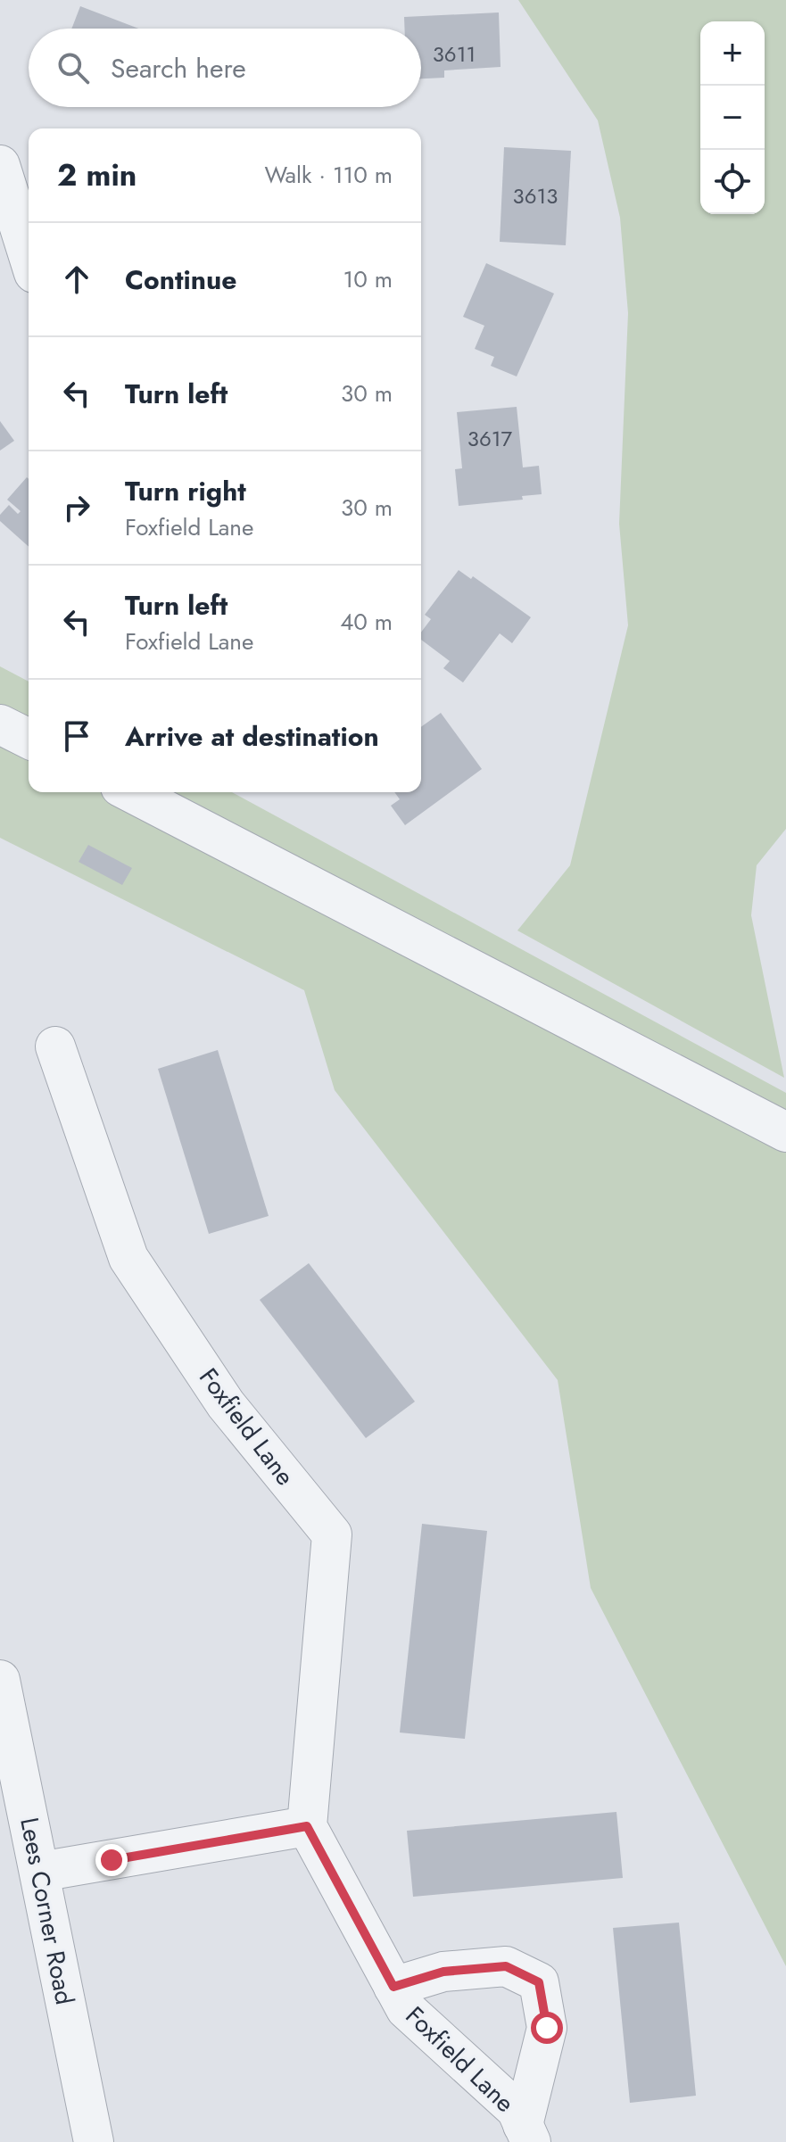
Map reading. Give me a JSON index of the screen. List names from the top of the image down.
{
  "streets": {
    "street": ["Foxfield Lane", "Lees Corner Road"]
  },
  "house_numbers": ["3611", "3613", "3617"],
  "page": {
    "map_buttons": ["+", "−"],
    "search": "Search here",
    "heading": ["2 min", "Walk · 110 m"],
    "list": [
      ["Continue", "10 m"],
      ["Turn left", "30 m"],
      ["Turn right", "Foxfield Lane", "30 m"],
      ["Turn left", "Foxfield Lane", "40 m"],
      "Arrive at destination"
    ]
  }
}
